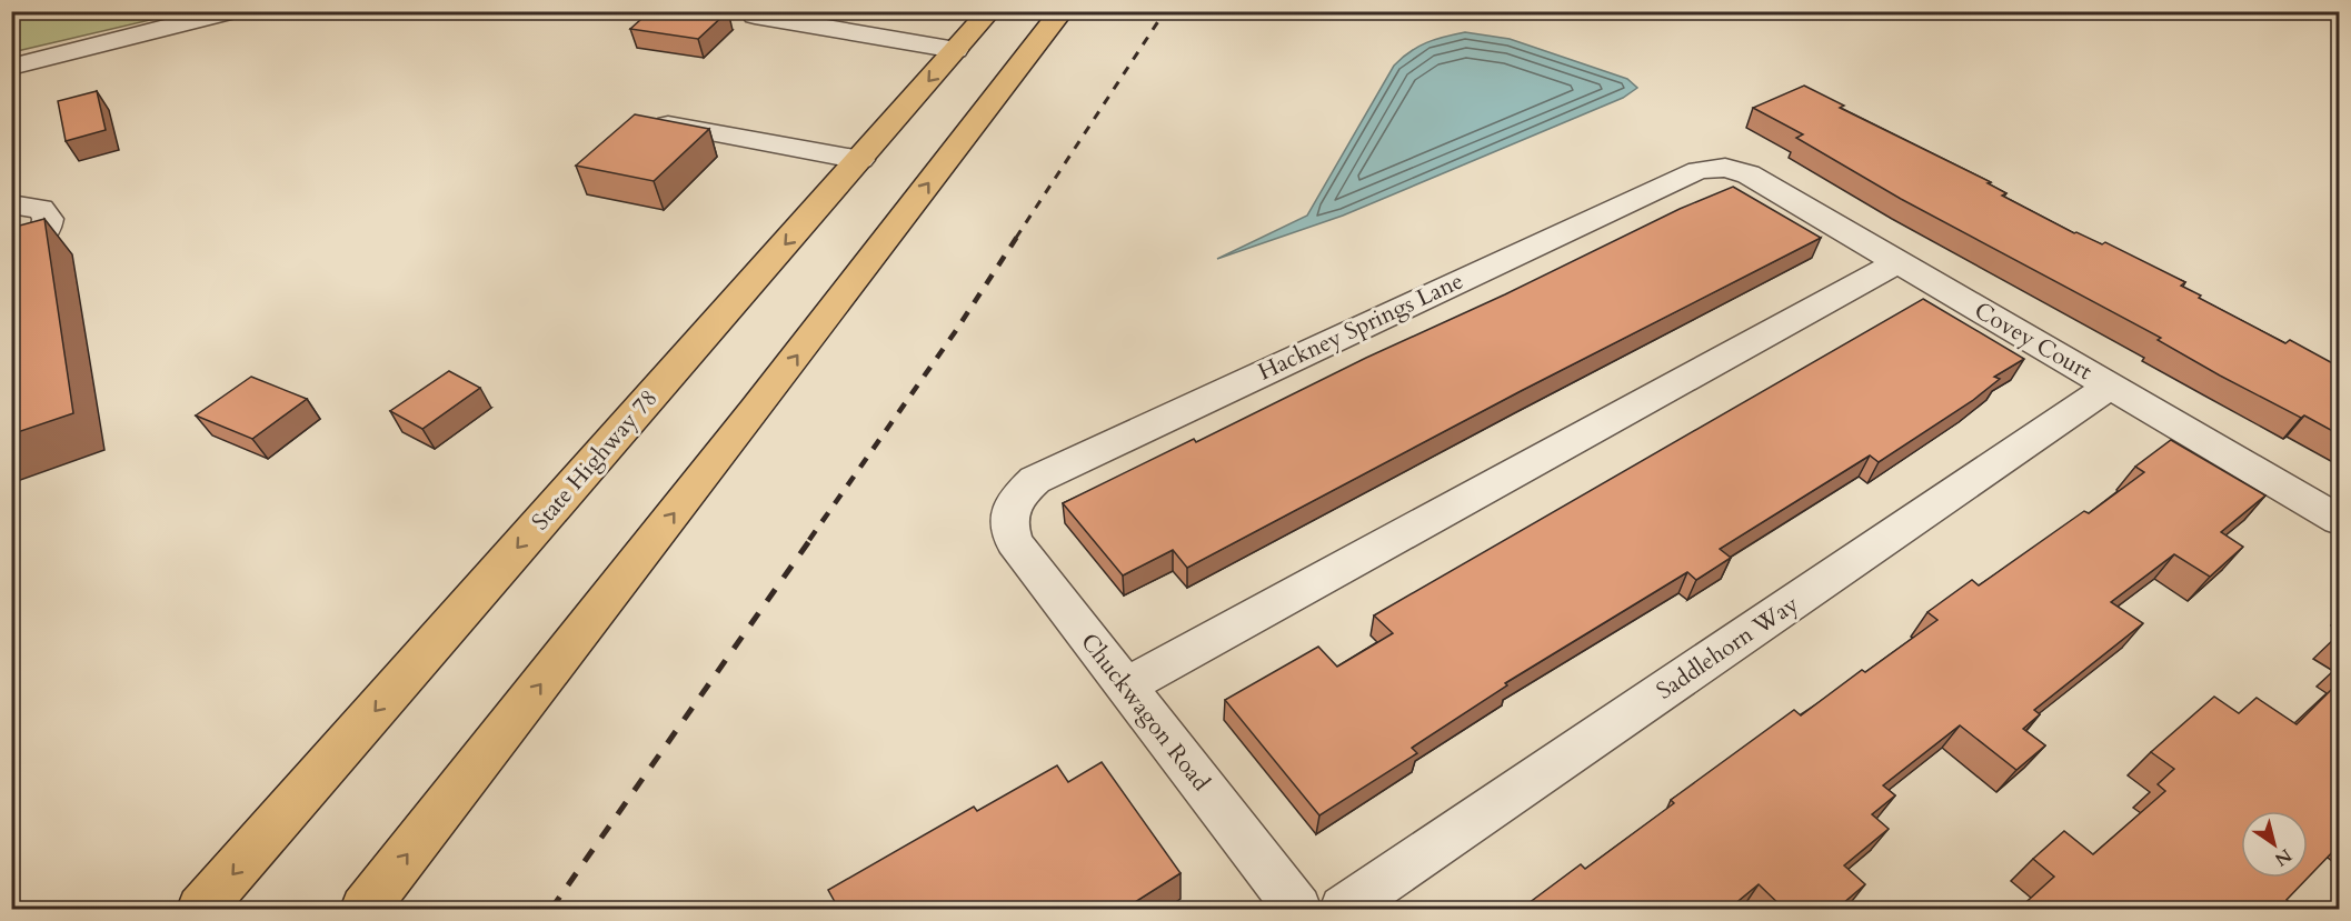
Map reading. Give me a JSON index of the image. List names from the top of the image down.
{
  "streets": {
    "main road": ["State Highway 78"],
    "street": [
      "Hackney Springs Lane",
      "Covey Court",
      "Saddlehorn Way",
      "Chuckwagon Road"
    ]
  },
  "crossings": [
    ["Hackney Springs Lane", "Covey Court"],
    ["Hackney Springs Lane", "Chuckwagon Road"],
    ["Covey Court", "Saddlehorn Way"]
  ],
  "north": "bottom right"
}
